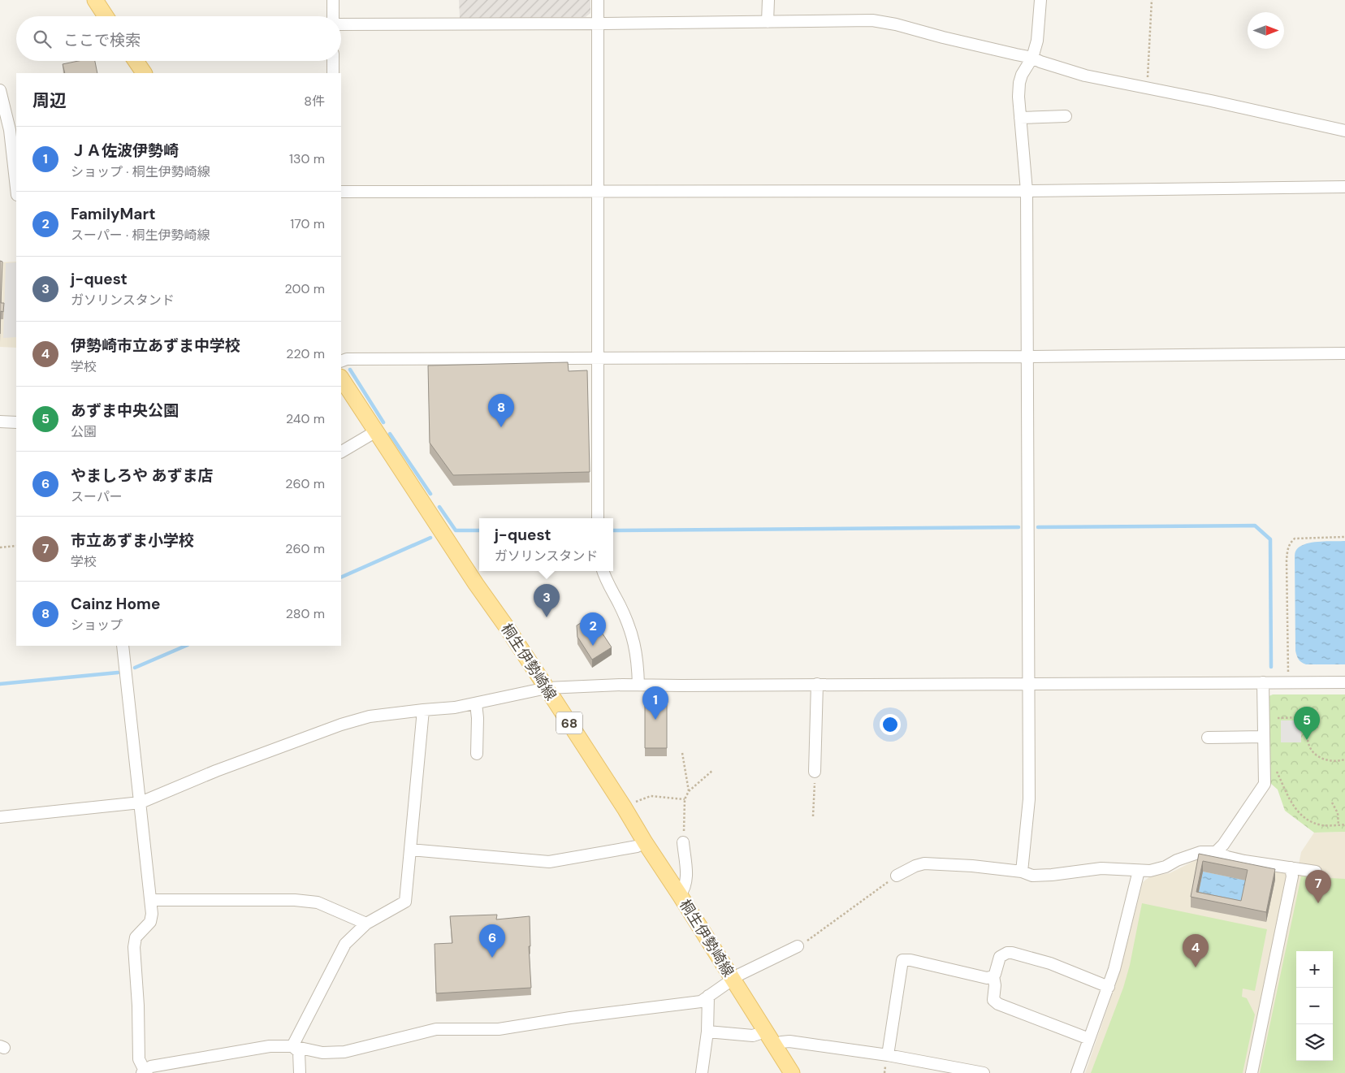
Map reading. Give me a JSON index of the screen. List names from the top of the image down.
{
  "streets": {
    "main road": ["桐生伊勢崎線", "68"]
  },
  "north": "right",
  "page": {
    "search": "ここで検索",
    "heading": ["周辺", "8件"],
    "list": [
      {
        "mark": "1",
        "name": "ＪＡ佐波伊勢崎",
        "note": "ショップ · 桐生伊勢崎線",
        "value": "130 m"
      },
      {
        "mark": "2",
        "name": "FamilyMart",
        "note": "スーパー · 桐生伊勢崎線",
        "value": "170 m"
      },
      {
        "mark": "3",
        "name": "j-quest",
        "note": "ガソリンスタンド",
        "value": "200 m"
      },
      {
        "mark": "4",
        "name": "伊勢崎市立あずま中学校",
        "note": "学校",
        "value": "220 m"
      },
      {
        "mark": "5",
        "name": "あずま中央公園",
        "note": "公園",
        "value": "240 m"
      },
      {
        "mark": "6",
        "name": "やましろや あずま店",
        "note": "スーパー",
        "value": "260 m"
      },
      {
        "mark": "7",
        "name": "市立あずま小学校",
        "note": "学校",
        "value": "260 m"
      },
      {
        "mark": "8",
        "name": "Cainz Home",
        "note": "ショップ",
        "value": "280 m"
      }
    ],
    "pins": [
      "8",
      "3",
      "2",
      "1",
      "5",
      "7",
      "6",
      "4"
    ],
    "popup": ["j-quest", "ガソリンスタンド"],
    "map_buttons": ["+", "−"]
  }
}
